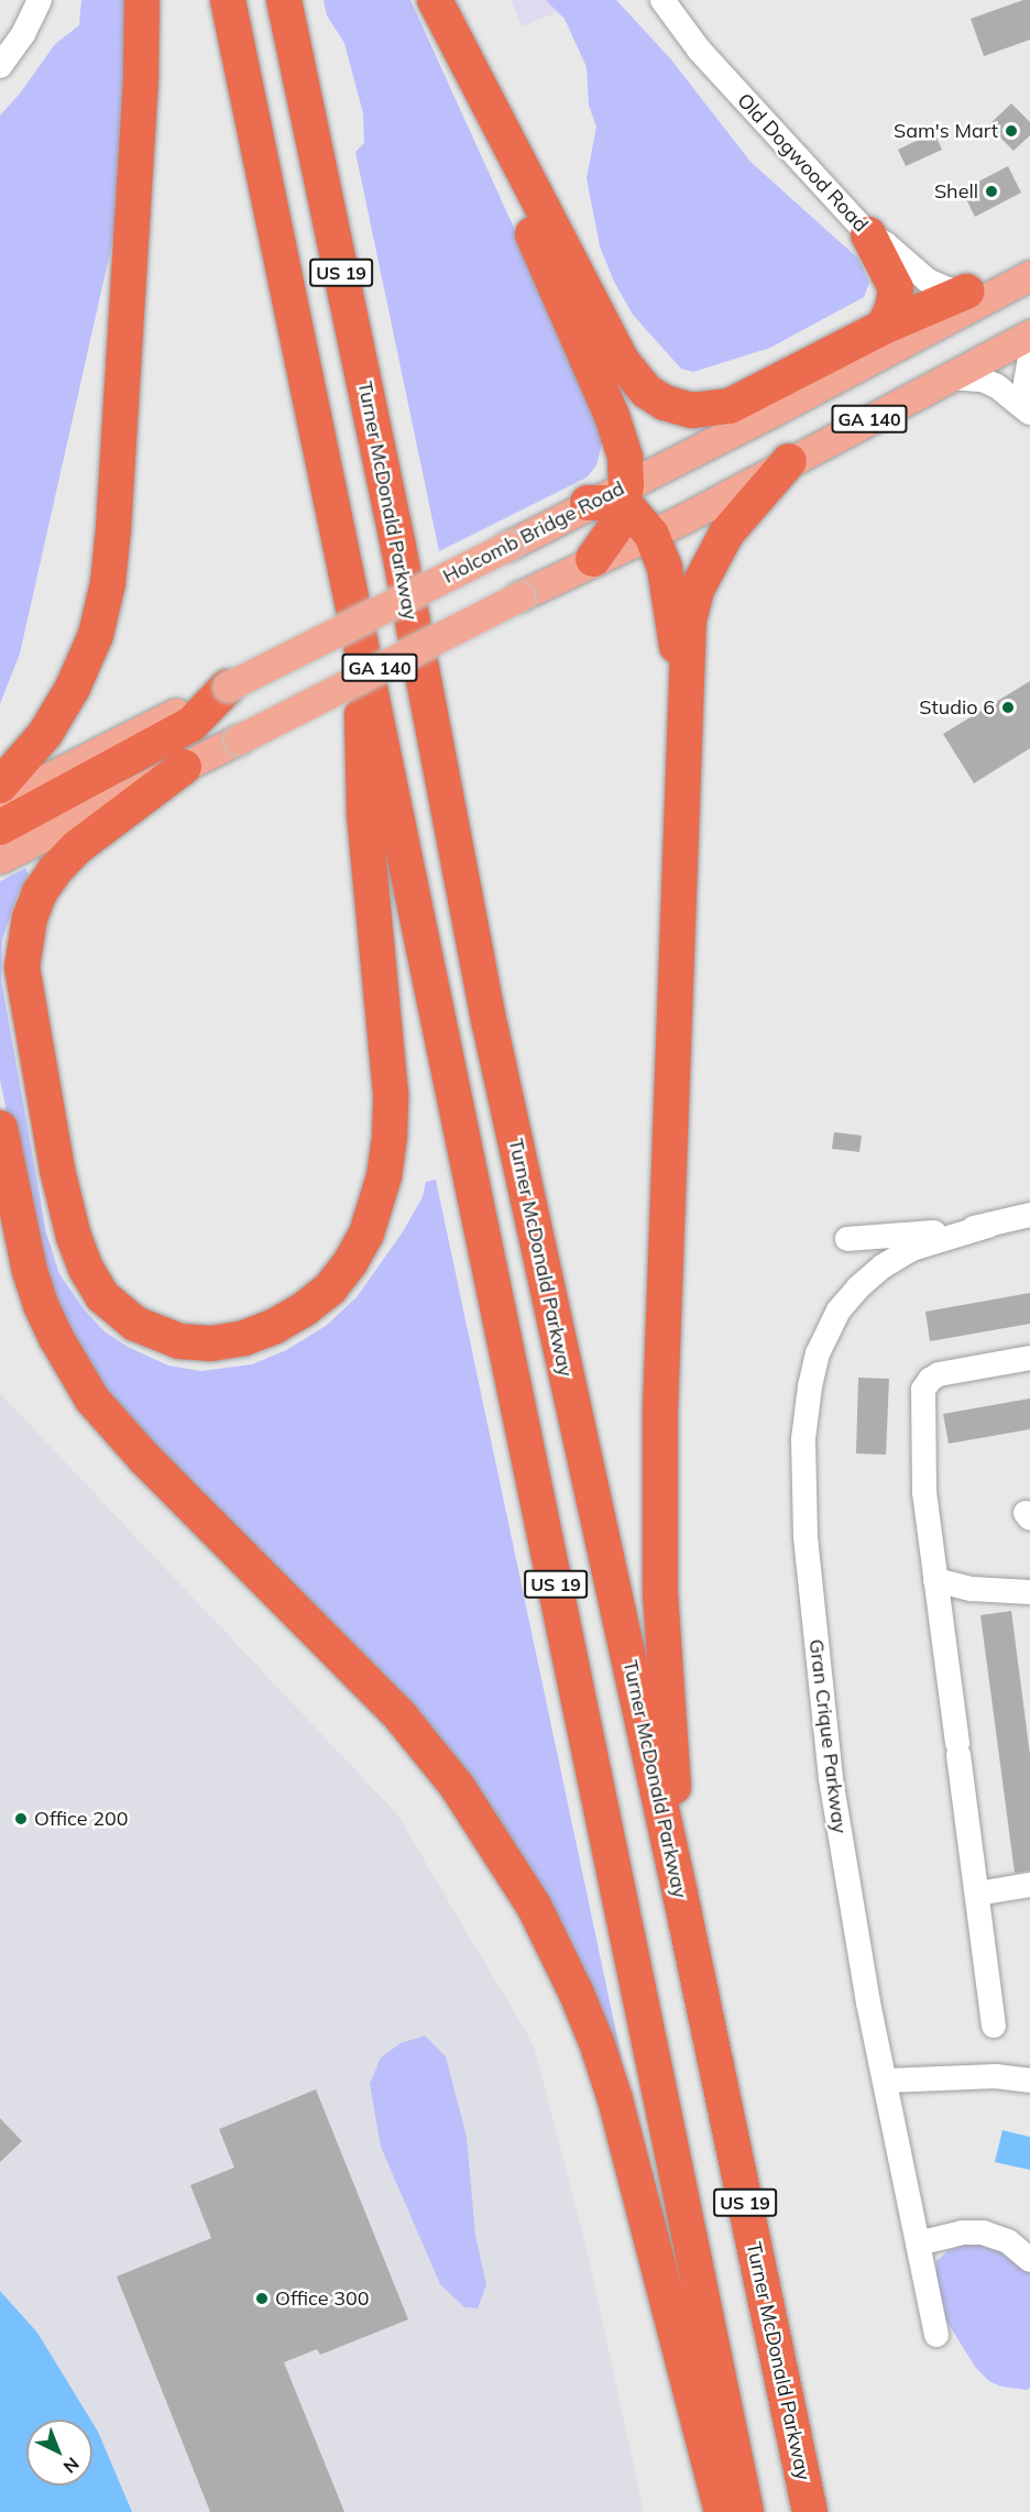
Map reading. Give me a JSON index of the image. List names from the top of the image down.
{
  "streets": {
    "highway": ["US 19", "Turner McDonald Parkway"],
    "main road": ["GA 140", "Holcomb Bridge Road"],
    "street": ["Old Dogwood Road", "Gran Crique Parkway"]
  },
  "places": [
    "Sam's Mart",
    "Shell",
    "Studio 6",
    "Office 200",
    "Office 300"
  ],
  "north": "bottom right"
}
